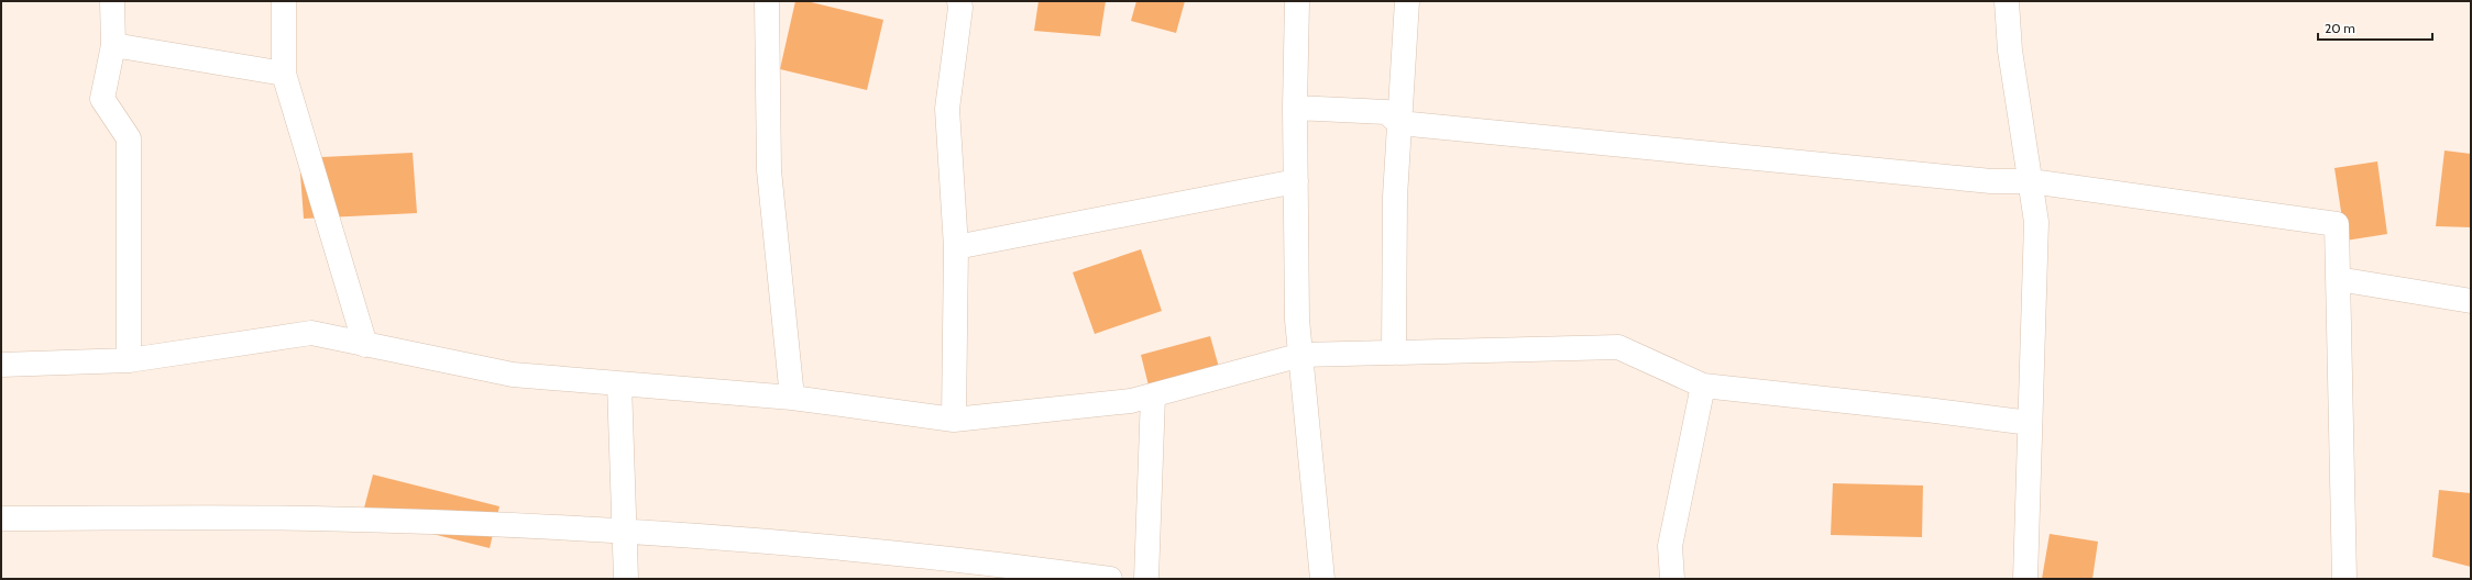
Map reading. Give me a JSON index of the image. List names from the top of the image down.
{
  "scale_bar": "20 m"
}
